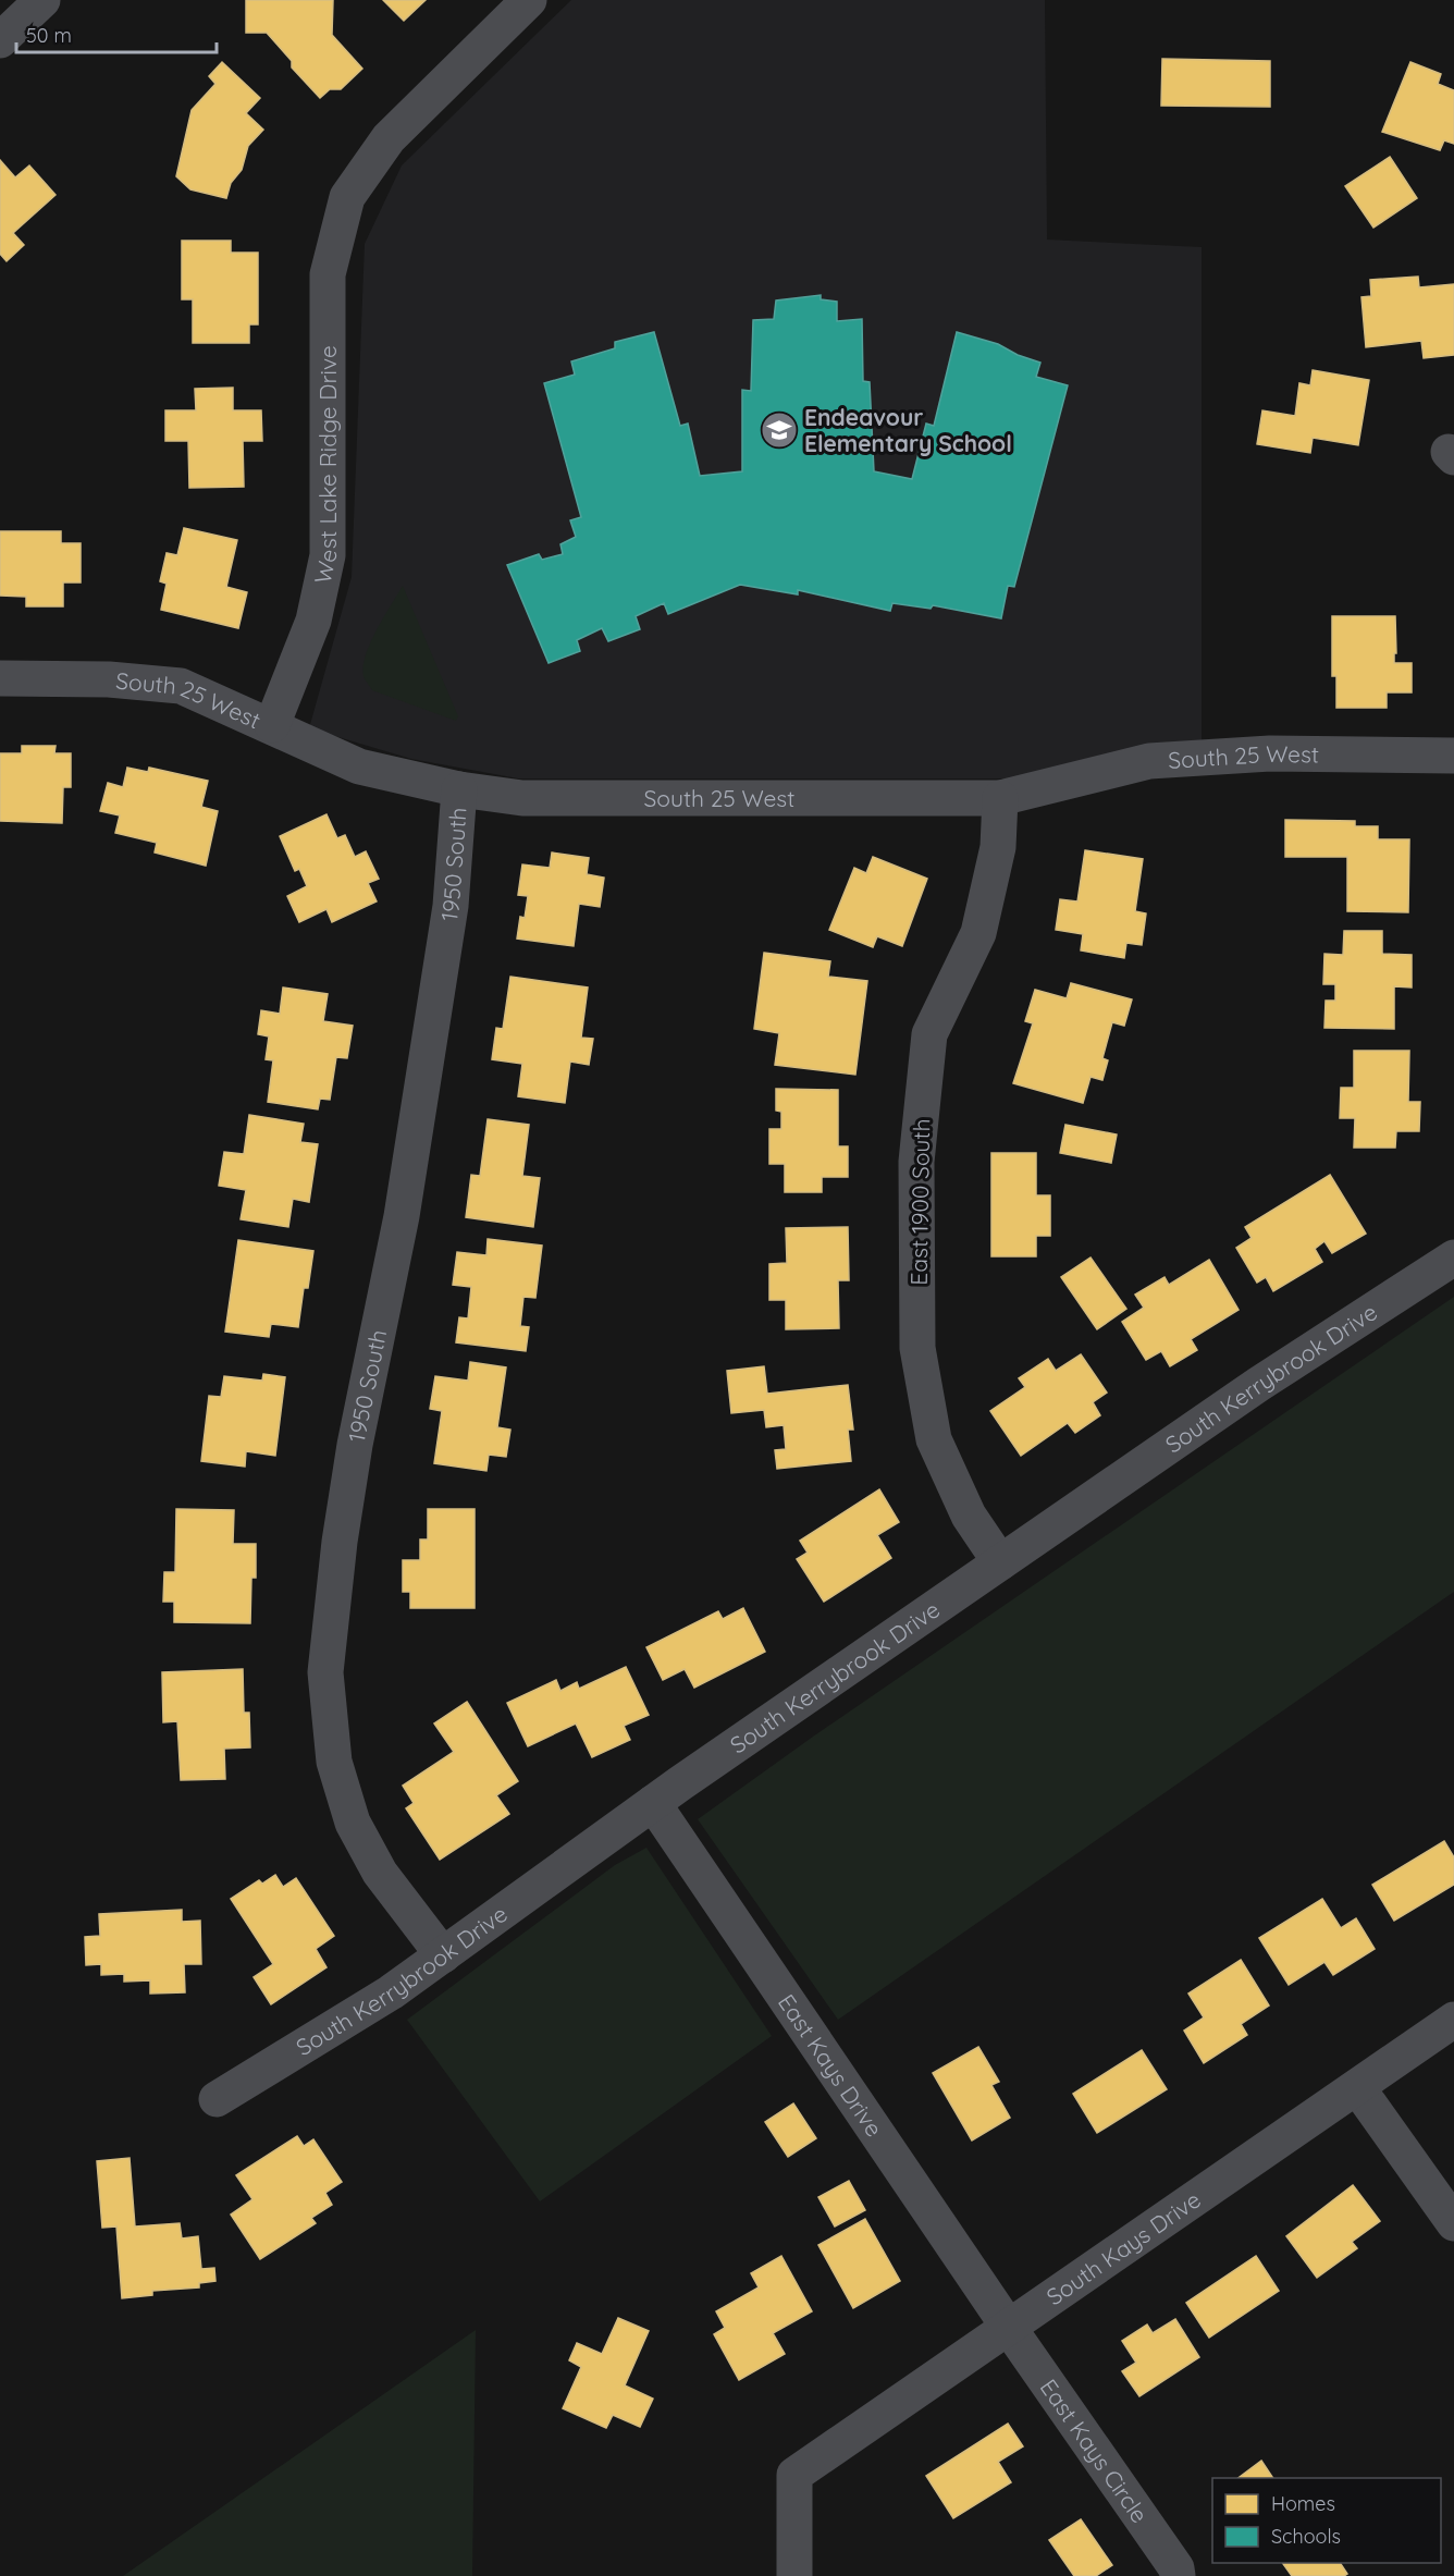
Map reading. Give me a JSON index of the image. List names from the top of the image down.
{
  "streets": {
    "street": [
      "West Lake Ridge Drive",
      "South 25 West",
      "1950 South",
      "East 1900 South",
      "South Kerrybrook Drive",
      "East Kays Drive",
      "South Kays Drive",
      "East Kays Circle"
    ]
  },
  "crossings": [
    ["West Lake Ridge Drive", "South 25 West"],
    ["South 25 West", "1950 South"],
    ["South 25 West", "East 1900 South"],
    ["1950 South", "South Kerrybrook Drive"],
    ["East 1900 South", "South Kerrybrook Drive"],
    ["South Kerrybrook Drive", "East Kays Drive"],
    ["East Kays Drive", "South Kays Drive"],
    ["East Kays Drive", "East Kays Circle"],
    ["South Kays Drive", "East Kays Circle"]
  ],
  "places": {
    "school or university": ["Endeavour Elementary School"]
  },
  "legend": ["Homes", "Schools"],
  "scale_bar": "50 m"
}
